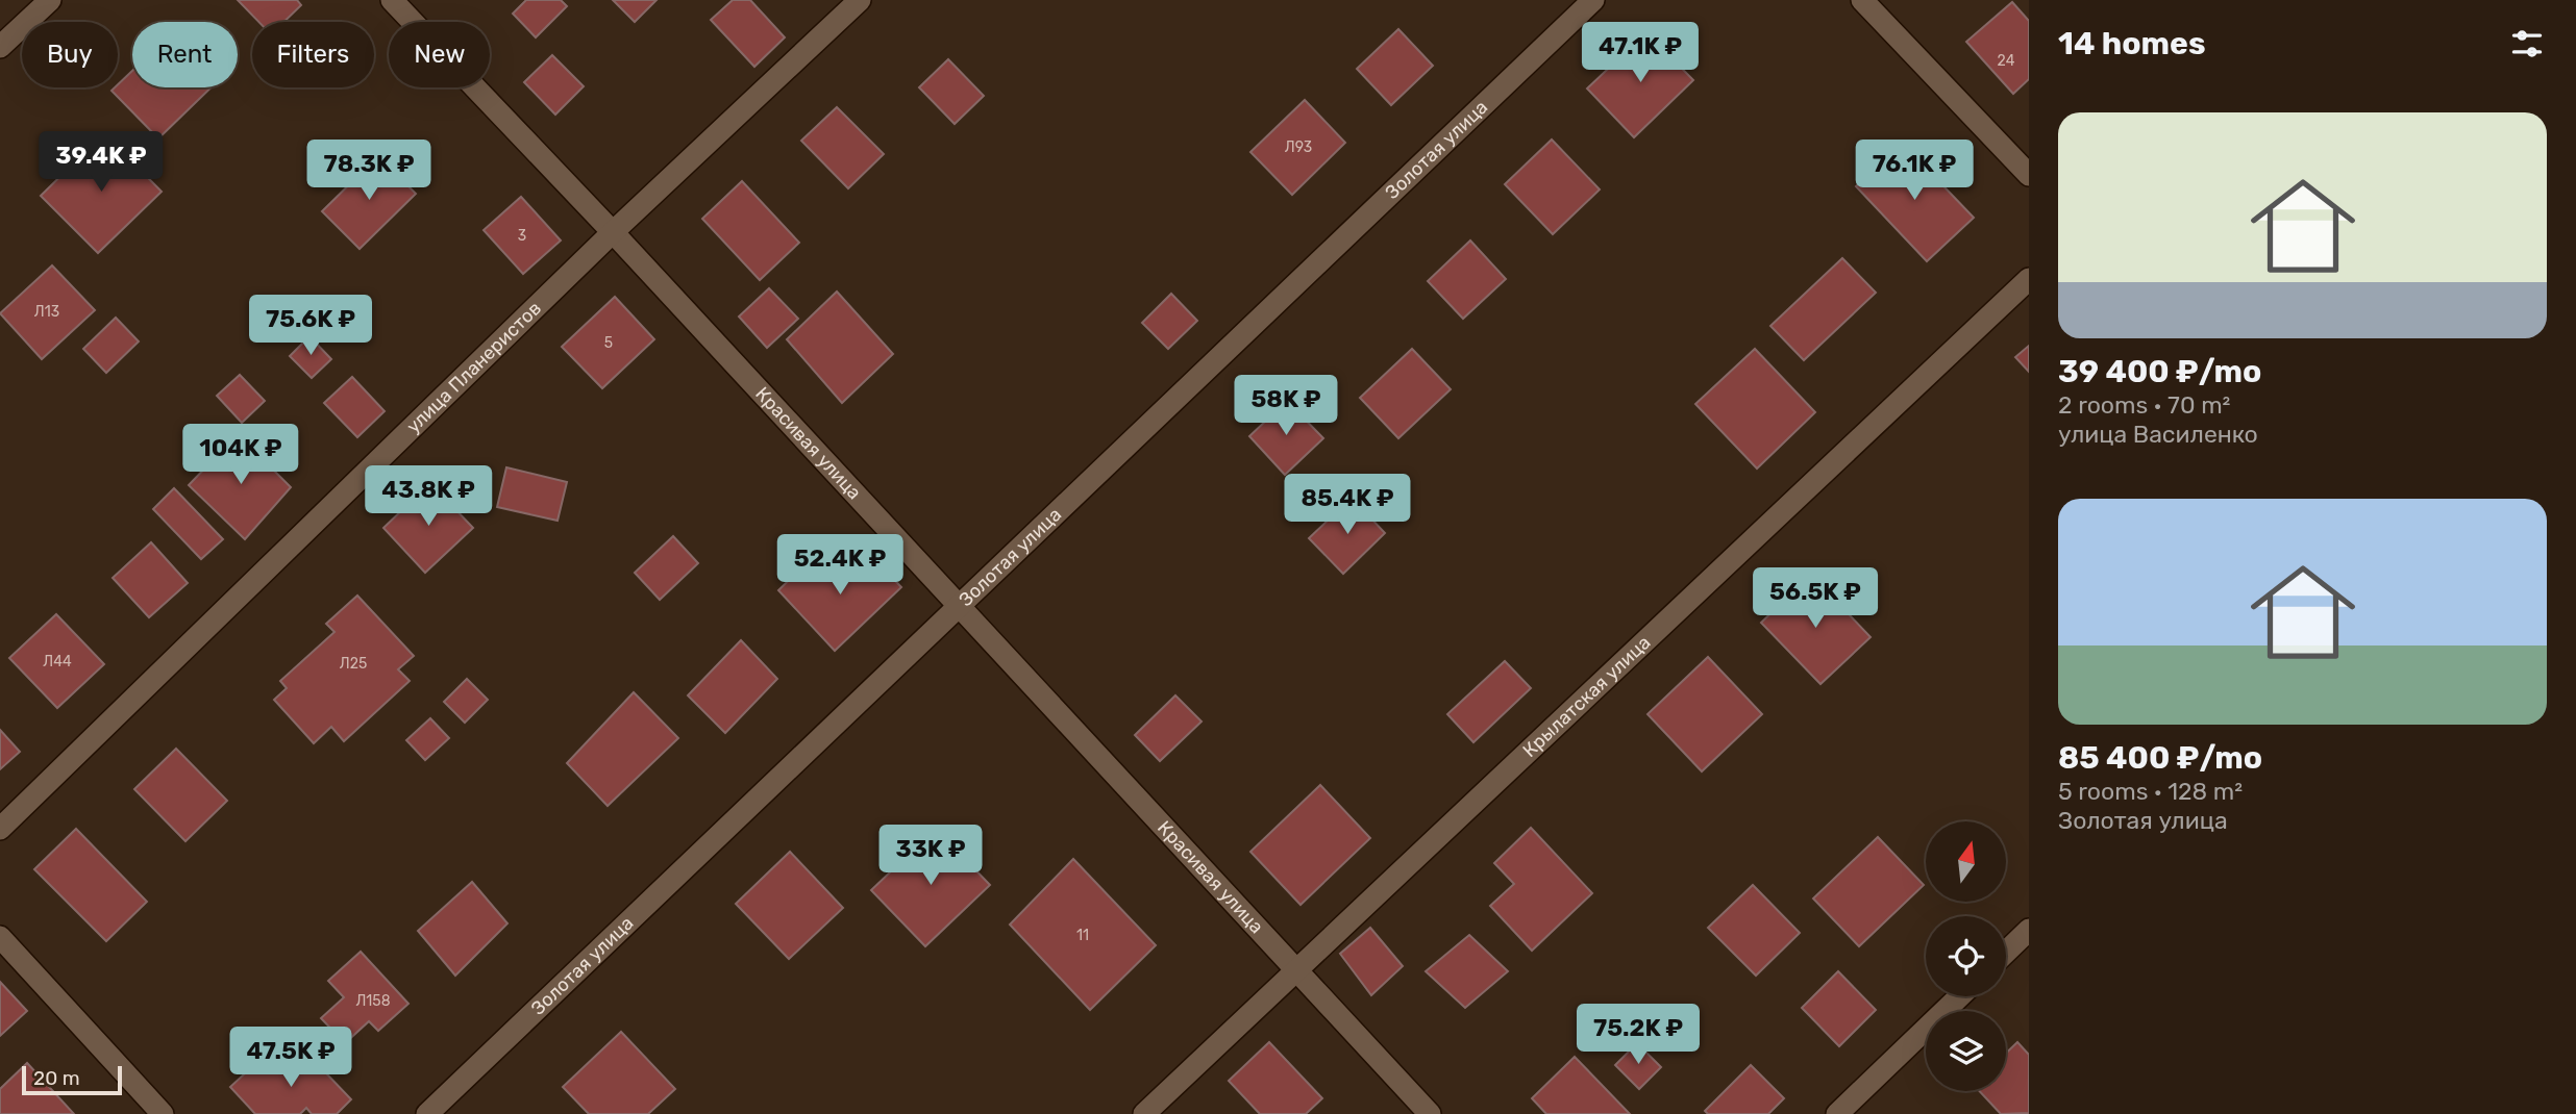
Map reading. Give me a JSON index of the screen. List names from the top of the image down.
{
  "streets": {
    "street": [
      "Золотая улица",
      "улица Планеристов",
      "Красивая улица",
      "Крылатская улица"
    ]
  },
  "crossings": [
    ["Золотая улица", "Красивая улица"],
    ["улица Планеристов", "Красивая улица"],
    ["Красивая улица", "Крылатская улица"]
  ],
  "house_numbers": [
    "24",
    "Л93",
    "3",
    "Л13",
    "5",
    "Л44",
    "Л25",
    "11",
    "Л158"
  ],
  "scale_bar": "20 m",
  "north": "top",
  "page": {
    "heading": "14 homes",
    "price": [
      "47.1K ₽",
      "39.4K ₽",
      "78.3K ₽",
      "76.1K ₽",
      "75.6K ₽",
      "58K ₽",
      "104K ₽",
      "43.8K ₽",
      "85.4K ₽",
      "52.4K ₽",
      "56.5K ₽",
      "33K ₽",
      "75.2K ₽",
      "47.5K ₽"
    ],
    "chip": [
      "Buy",
      "Rent",
      "Filters",
      "New"
    ],
    "list": [
      {
        "name": "39 400 ₽/mo",
        "note": "2 rooms · 70 m² · улица Василенко"
      },
      {
        "name": "85 400 ₽/mo",
        "note": "5 rooms · 128 m² · Золотая улица"
      }
    ],
    "scale": "20 m"
  }
}
